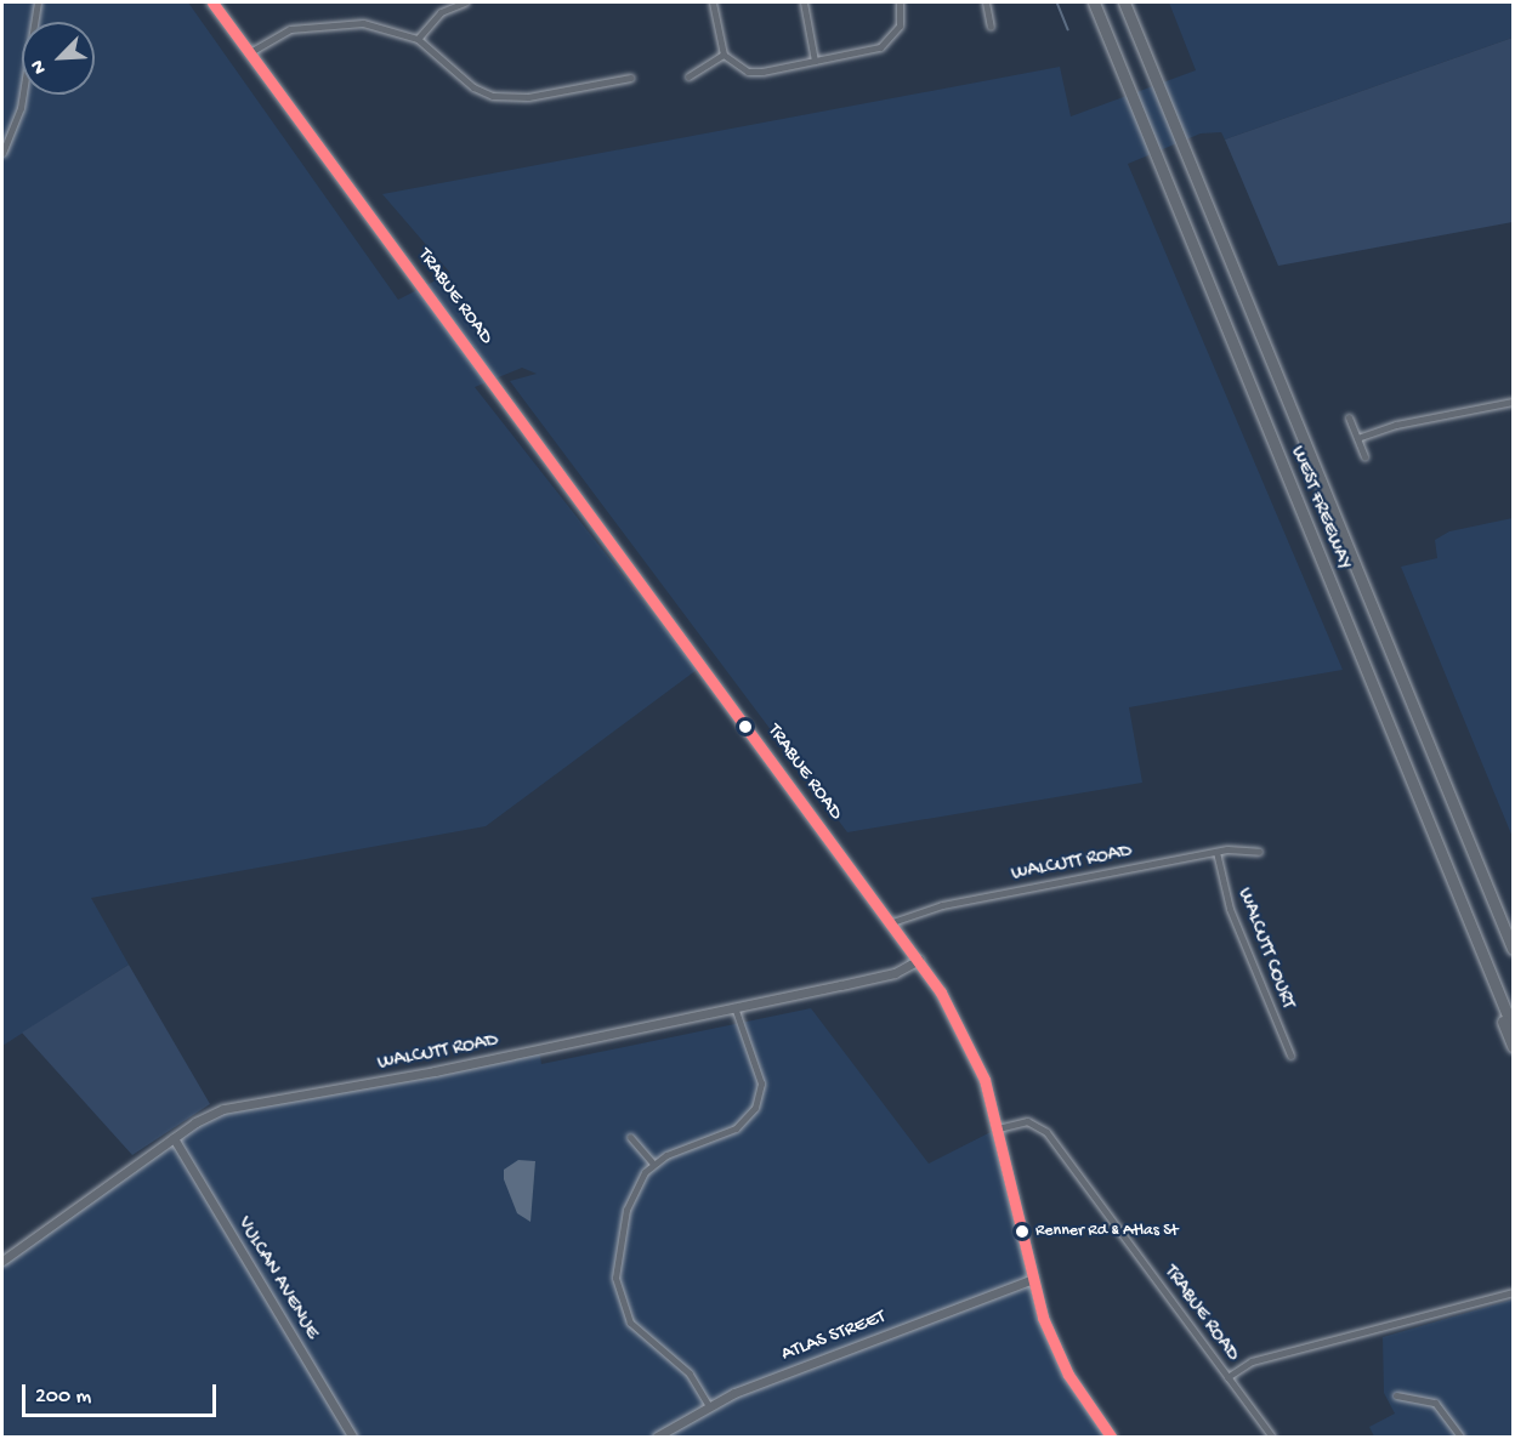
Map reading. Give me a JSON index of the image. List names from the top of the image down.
{
  "streets": {
    "highway": ["WEST FREEWAY"],
    "main road": ["TRABUE ROAD"],
    "street": [
      "WALCUTT ROAD",
      "WALCUTT COURT",
      "VULCAN AVENUE",
      "ATLAS STREET"
    ]
  },
  "crossings": [
    ["TRABUE ROAD", "WALCUTT ROAD"],
    ["WALCUTT ROAD", "WALCUTT COURT"],
    ["WALCUTT ROAD", "VULCAN AVENUE"]
  ],
  "places": ["Renner Rd & Atlas St"],
  "scale_bar": "200 m",
  "north": "bottom left"
}
